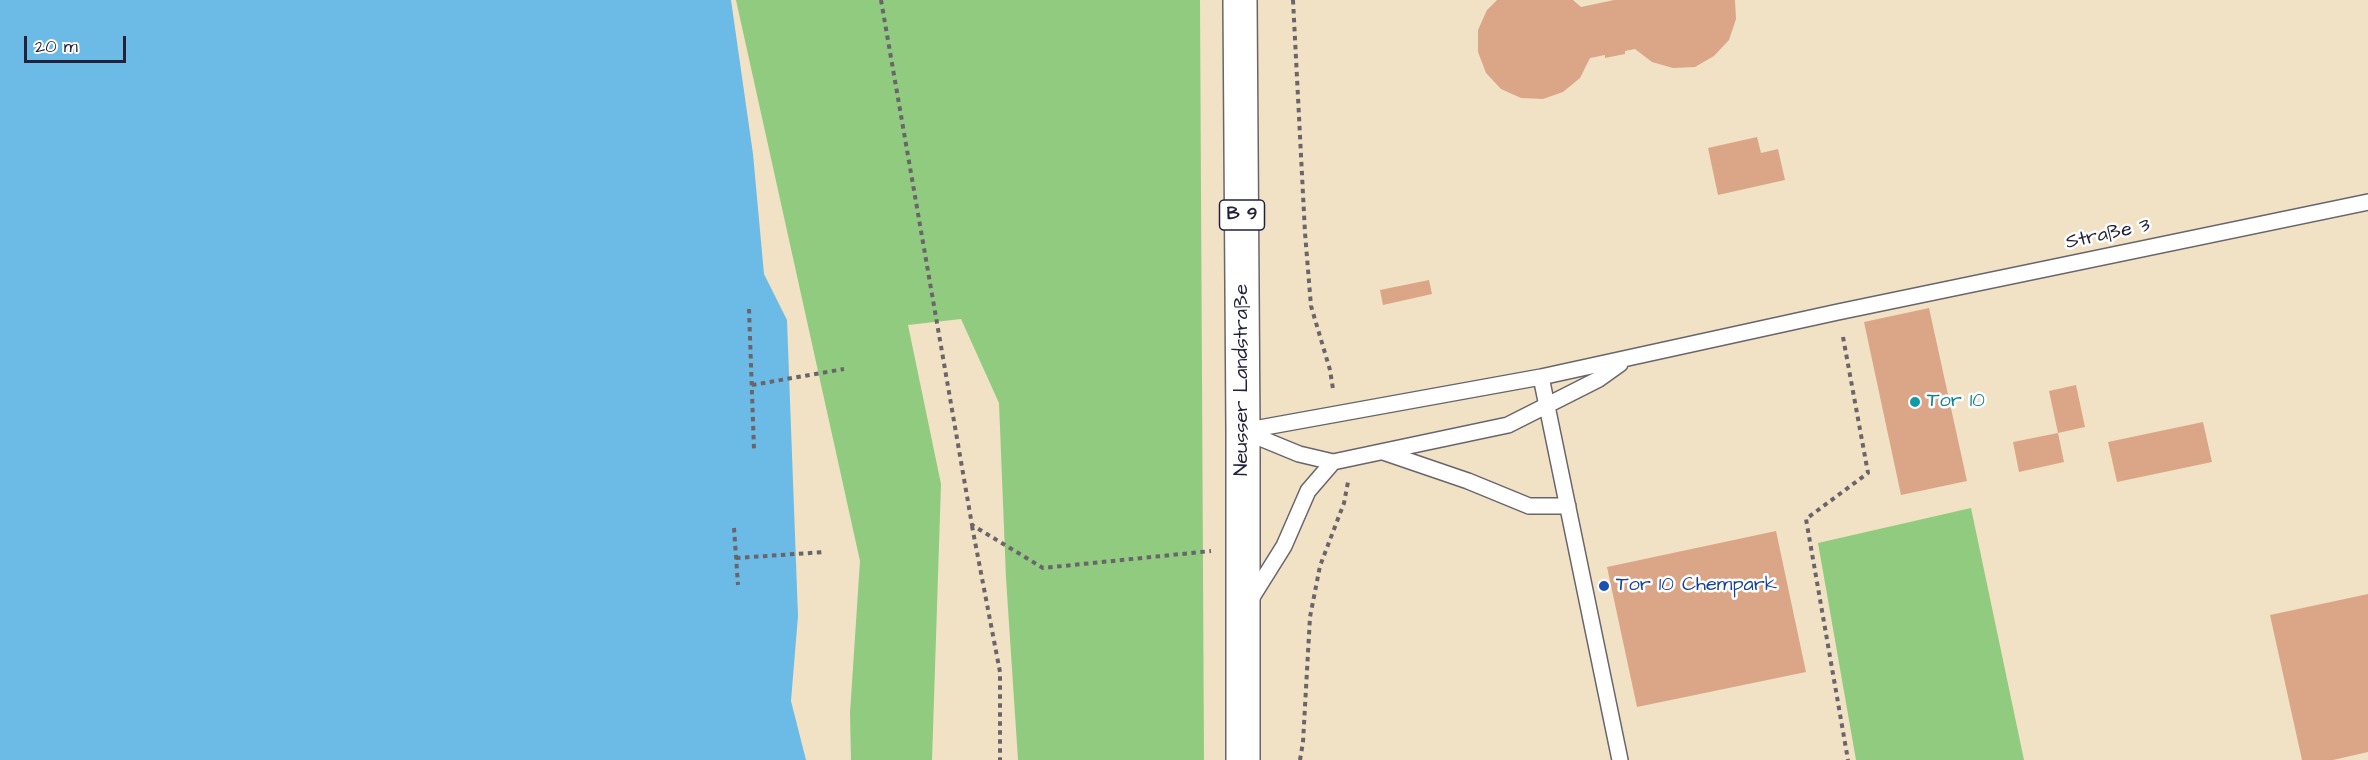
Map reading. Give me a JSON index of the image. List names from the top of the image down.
{
  "streets": {
    "main road": ["B 9", "Neusser Landstraße"],
    "lane": ["Straße 3"]
  },
  "crossings": [
    ["Straße 3", "Neusser Landstraße"]
  ],
  "places": ["Tor 10", "Tor 10 Chempark"],
  "scale_bar": "20 m"
}
